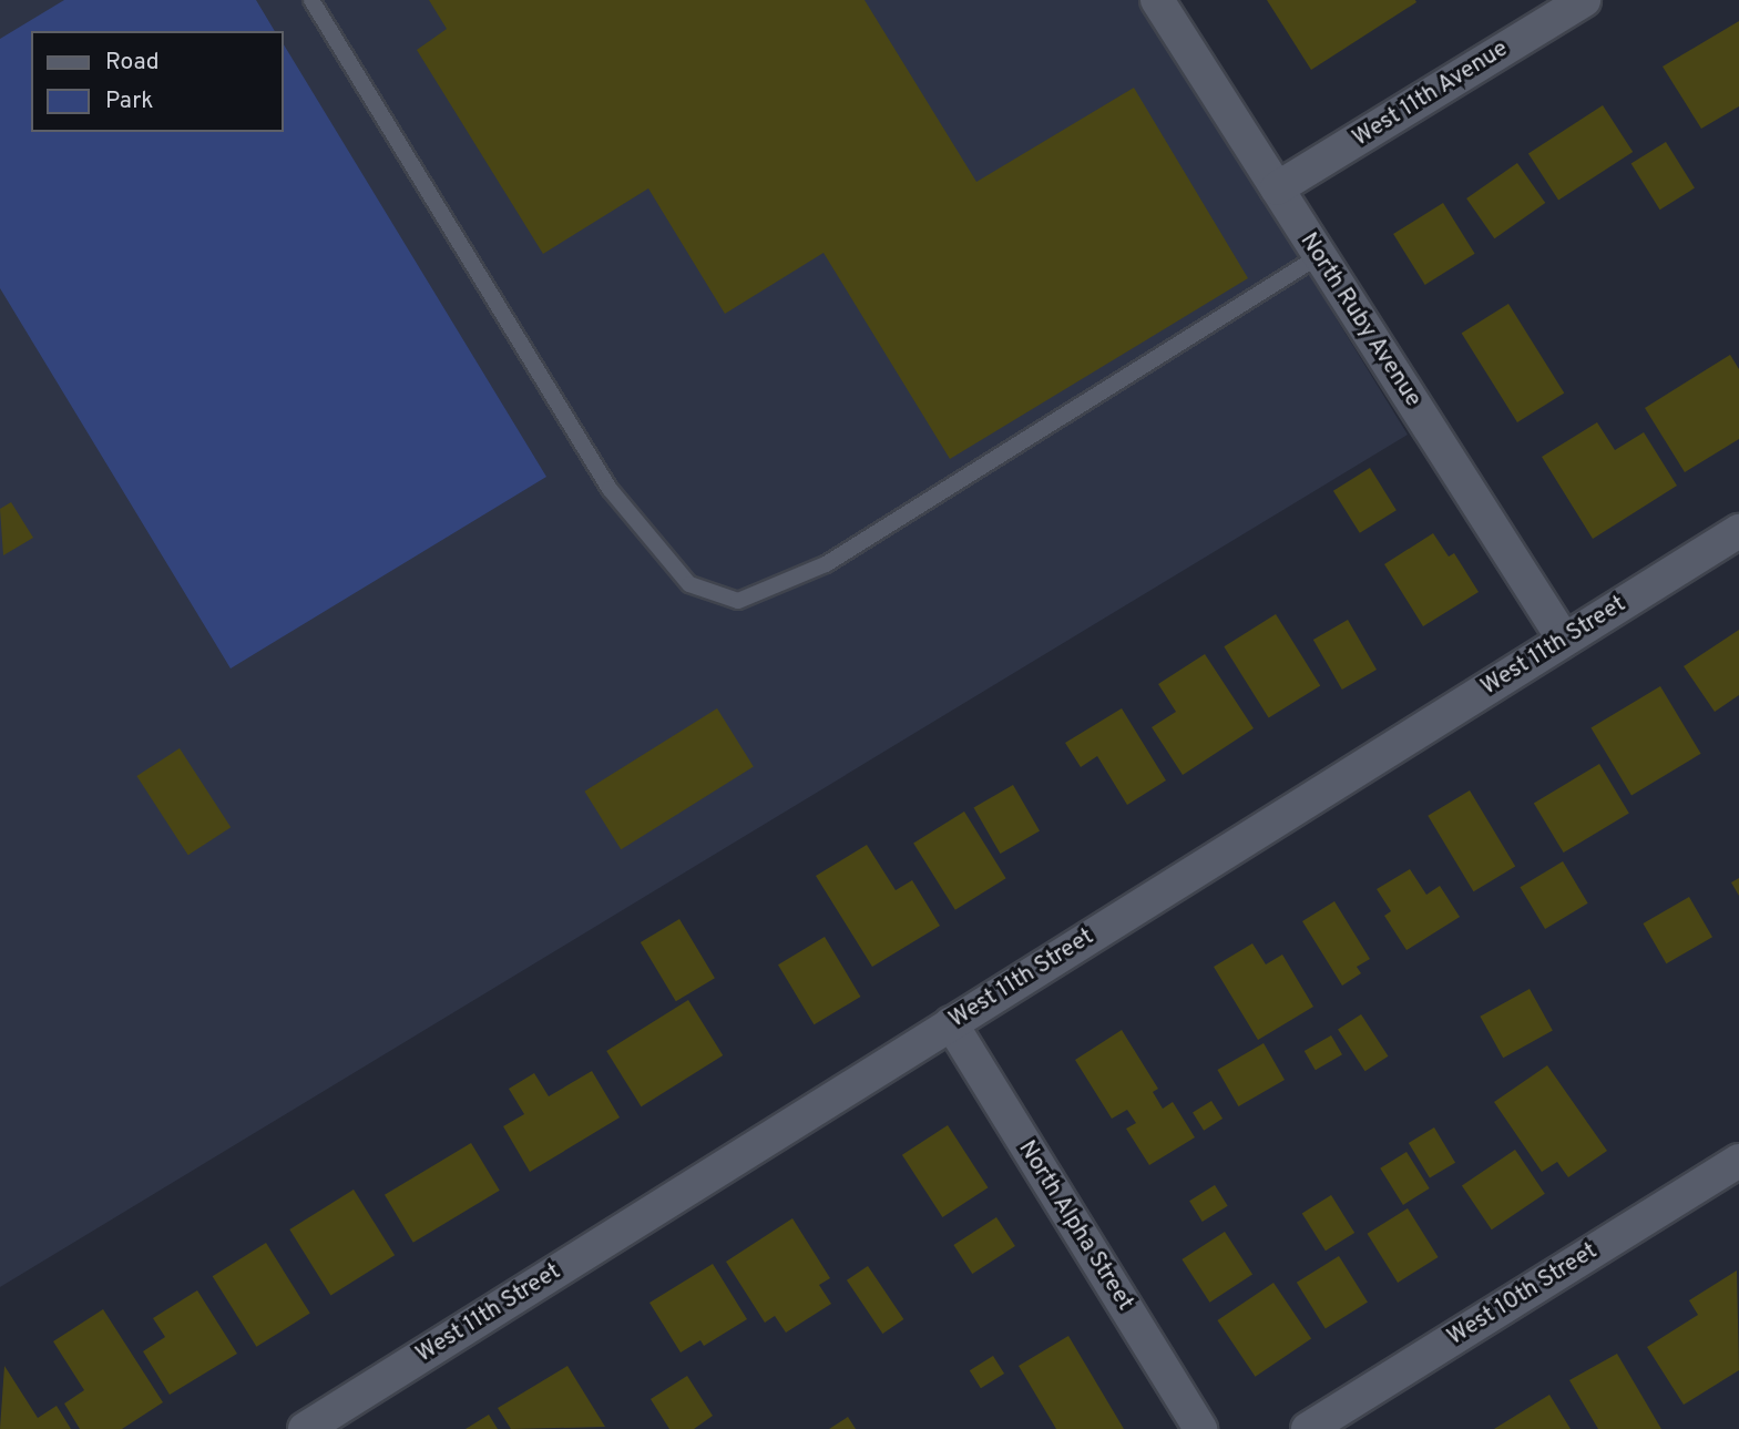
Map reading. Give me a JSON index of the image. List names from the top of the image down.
{
  "streets": {
    "street": [
      "West 11th Avenue",
      "North Ruby Avenue",
      "West 11th Street",
      "North Alpha Street",
      "West 10th Street"
    ]
  },
  "crossings": [
    ["West 11th Avenue", "North Ruby Avenue"],
    ["North Ruby Avenue", "West 11th Street"],
    ["West 11th Street", "North Alpha Street"]
  ],
  "legend": ["Road", "Park"]
}
